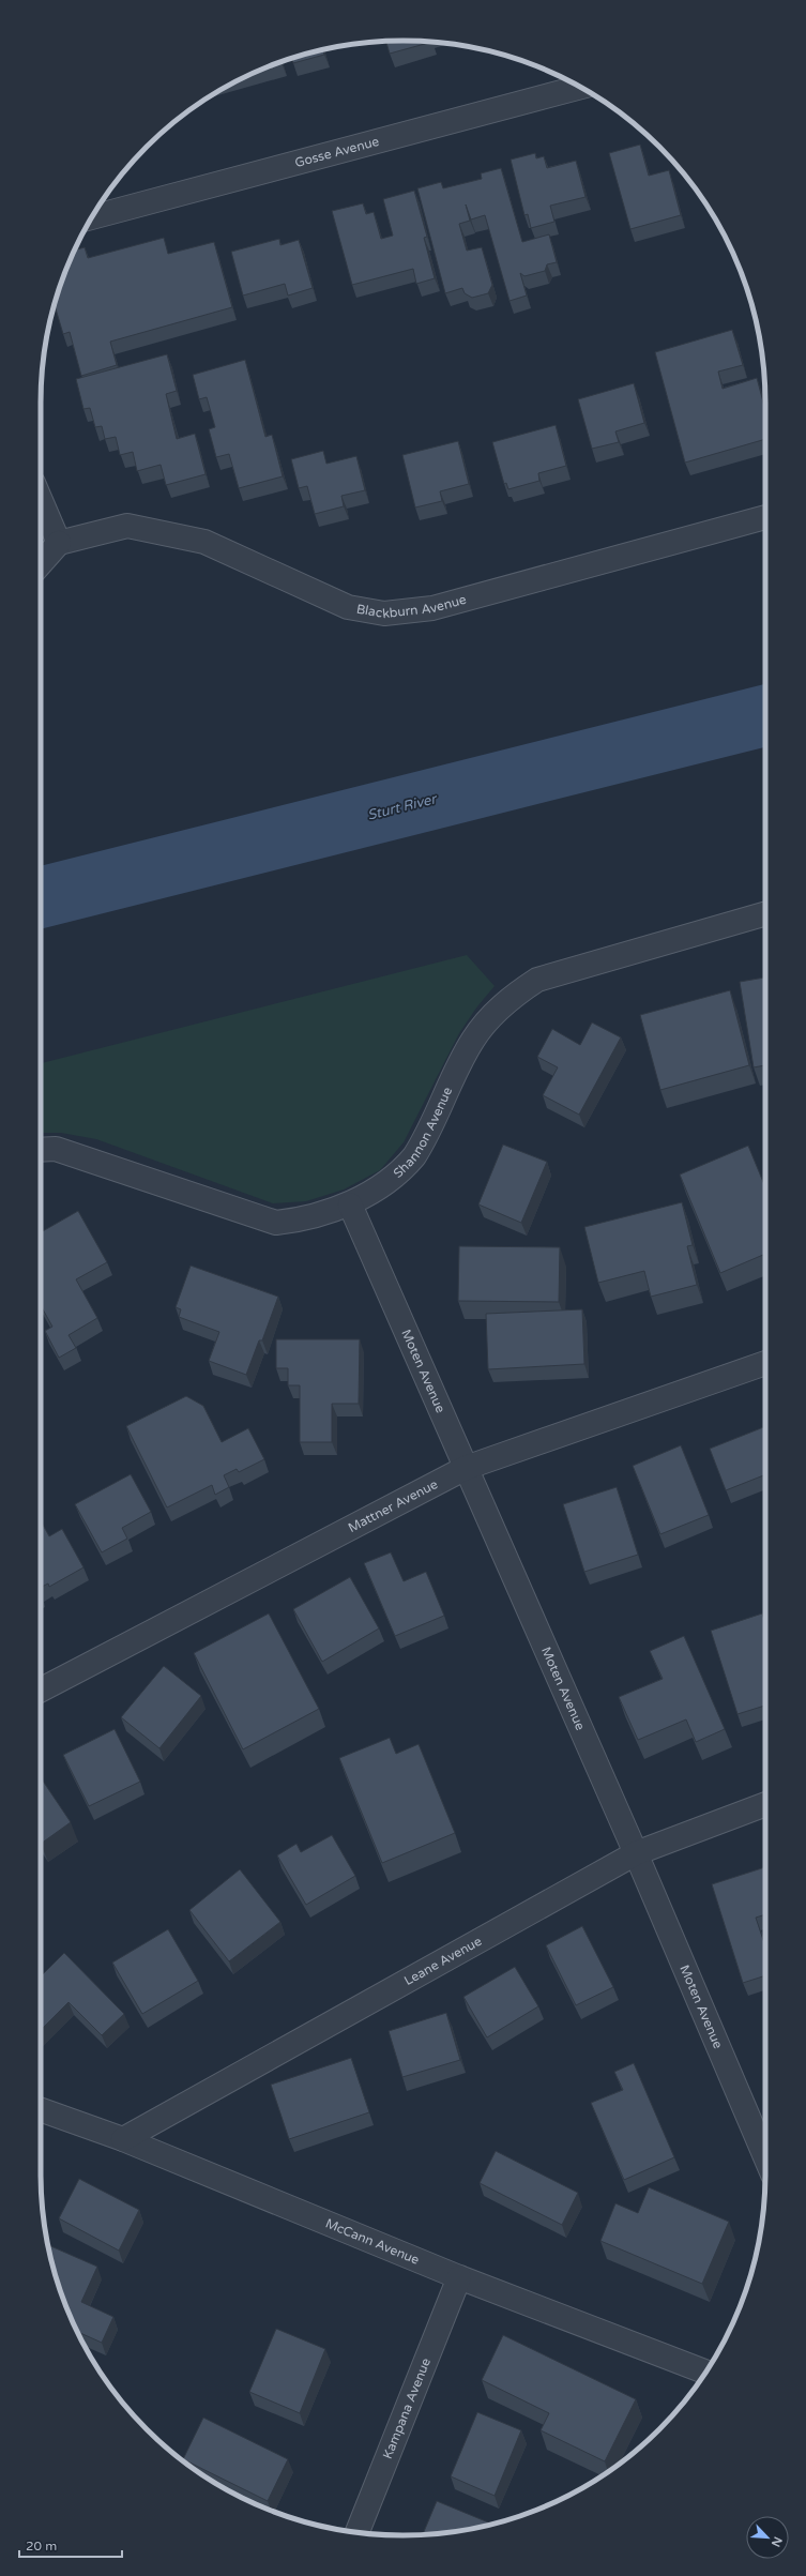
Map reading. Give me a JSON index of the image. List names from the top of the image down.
{
  "streets": {
    "street": [
      "Gosse Avenue",
      "Blackburn Avenue",
      "Shannon Avenue",
      "Moten Avenue",
      "Mattner Avenue",
      "Leane Avenue",
      "McCann Avenue",
      "Kampana Avenue"
    ]
  },
  "crossings": [
    ["Shannon Avenue", "Moten Avenue"],
    ["Moten Avenue", "Mattner Avenue"],
    ["Moten Avenue", "Leane Avenue"],
    ["Leane Avenue", "McCann Avenue"],
    ["McCann Avenue", "Kampana Avenue"]
  ],
  "water": ["Sturt River"],
  "scale_bar": "20 m",
  "north": "bottom right"
}
